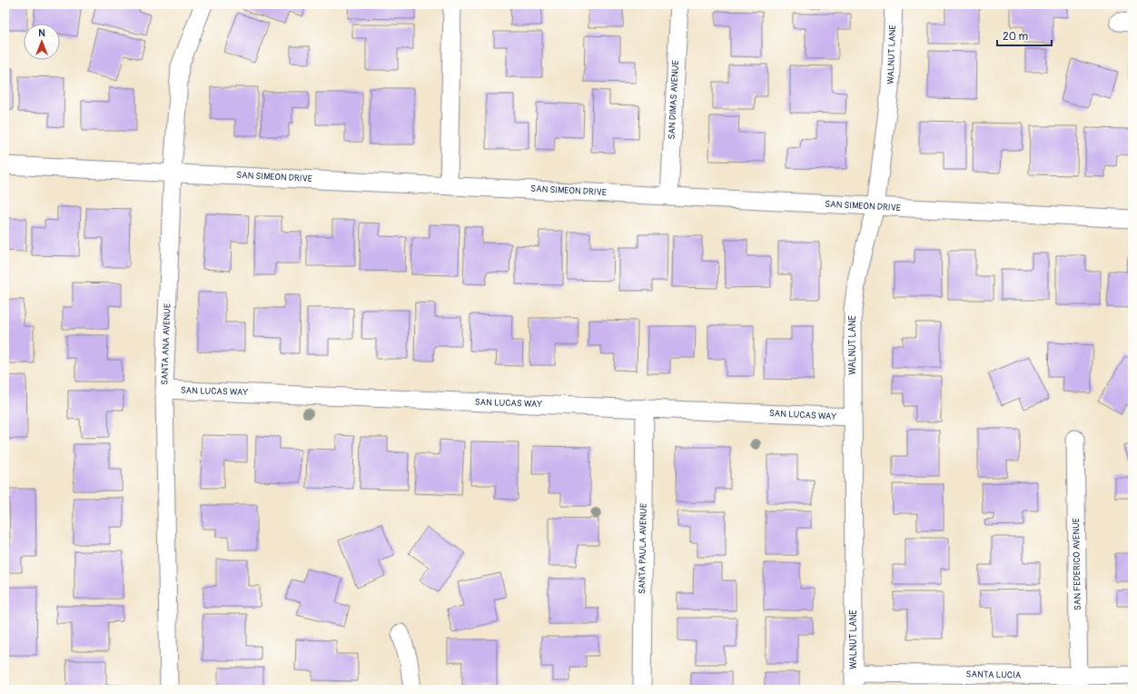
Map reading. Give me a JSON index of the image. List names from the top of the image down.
{
  "streets": {
    "street": [
      "WALNUT LANE",
      "SAN DIMAS AVENUE",
      "SAN SIMEON DRIVE",
      "SANTA ANA AVENUE",
      "SAN LUCAS WAY",
      "SANTA PAULA AVENUE",
      "SAN FEDERICO AVENUE",
      "SANTA LUCIA"
    ]
  },
  "crossings": [
    ["WALNUT LANE", "SAN SIMEON DRIVE"],
    ["WALNUT LANE", "SAN LUCAS WAY"],
    ["WALNUT LANE", "SANTA LUCIA"],
    ["SAN DIMAS AVENUE", "SAN SIMEON DRIVE"],
    ["SAN SIMEON DRIVE", "SANTA ANA AVENUE"],
    ["SANTA ANA AVENUE", "SAN LUCAS WAY"],
    ["SAN LUCAS WAY", "SANTA PAULA AVENUE"],
    ["SAN FEDERICO AVENUE", "SANTA LUCIA"]
  ],
  "scale_bar": "20 m",
  "north": "top"
}
